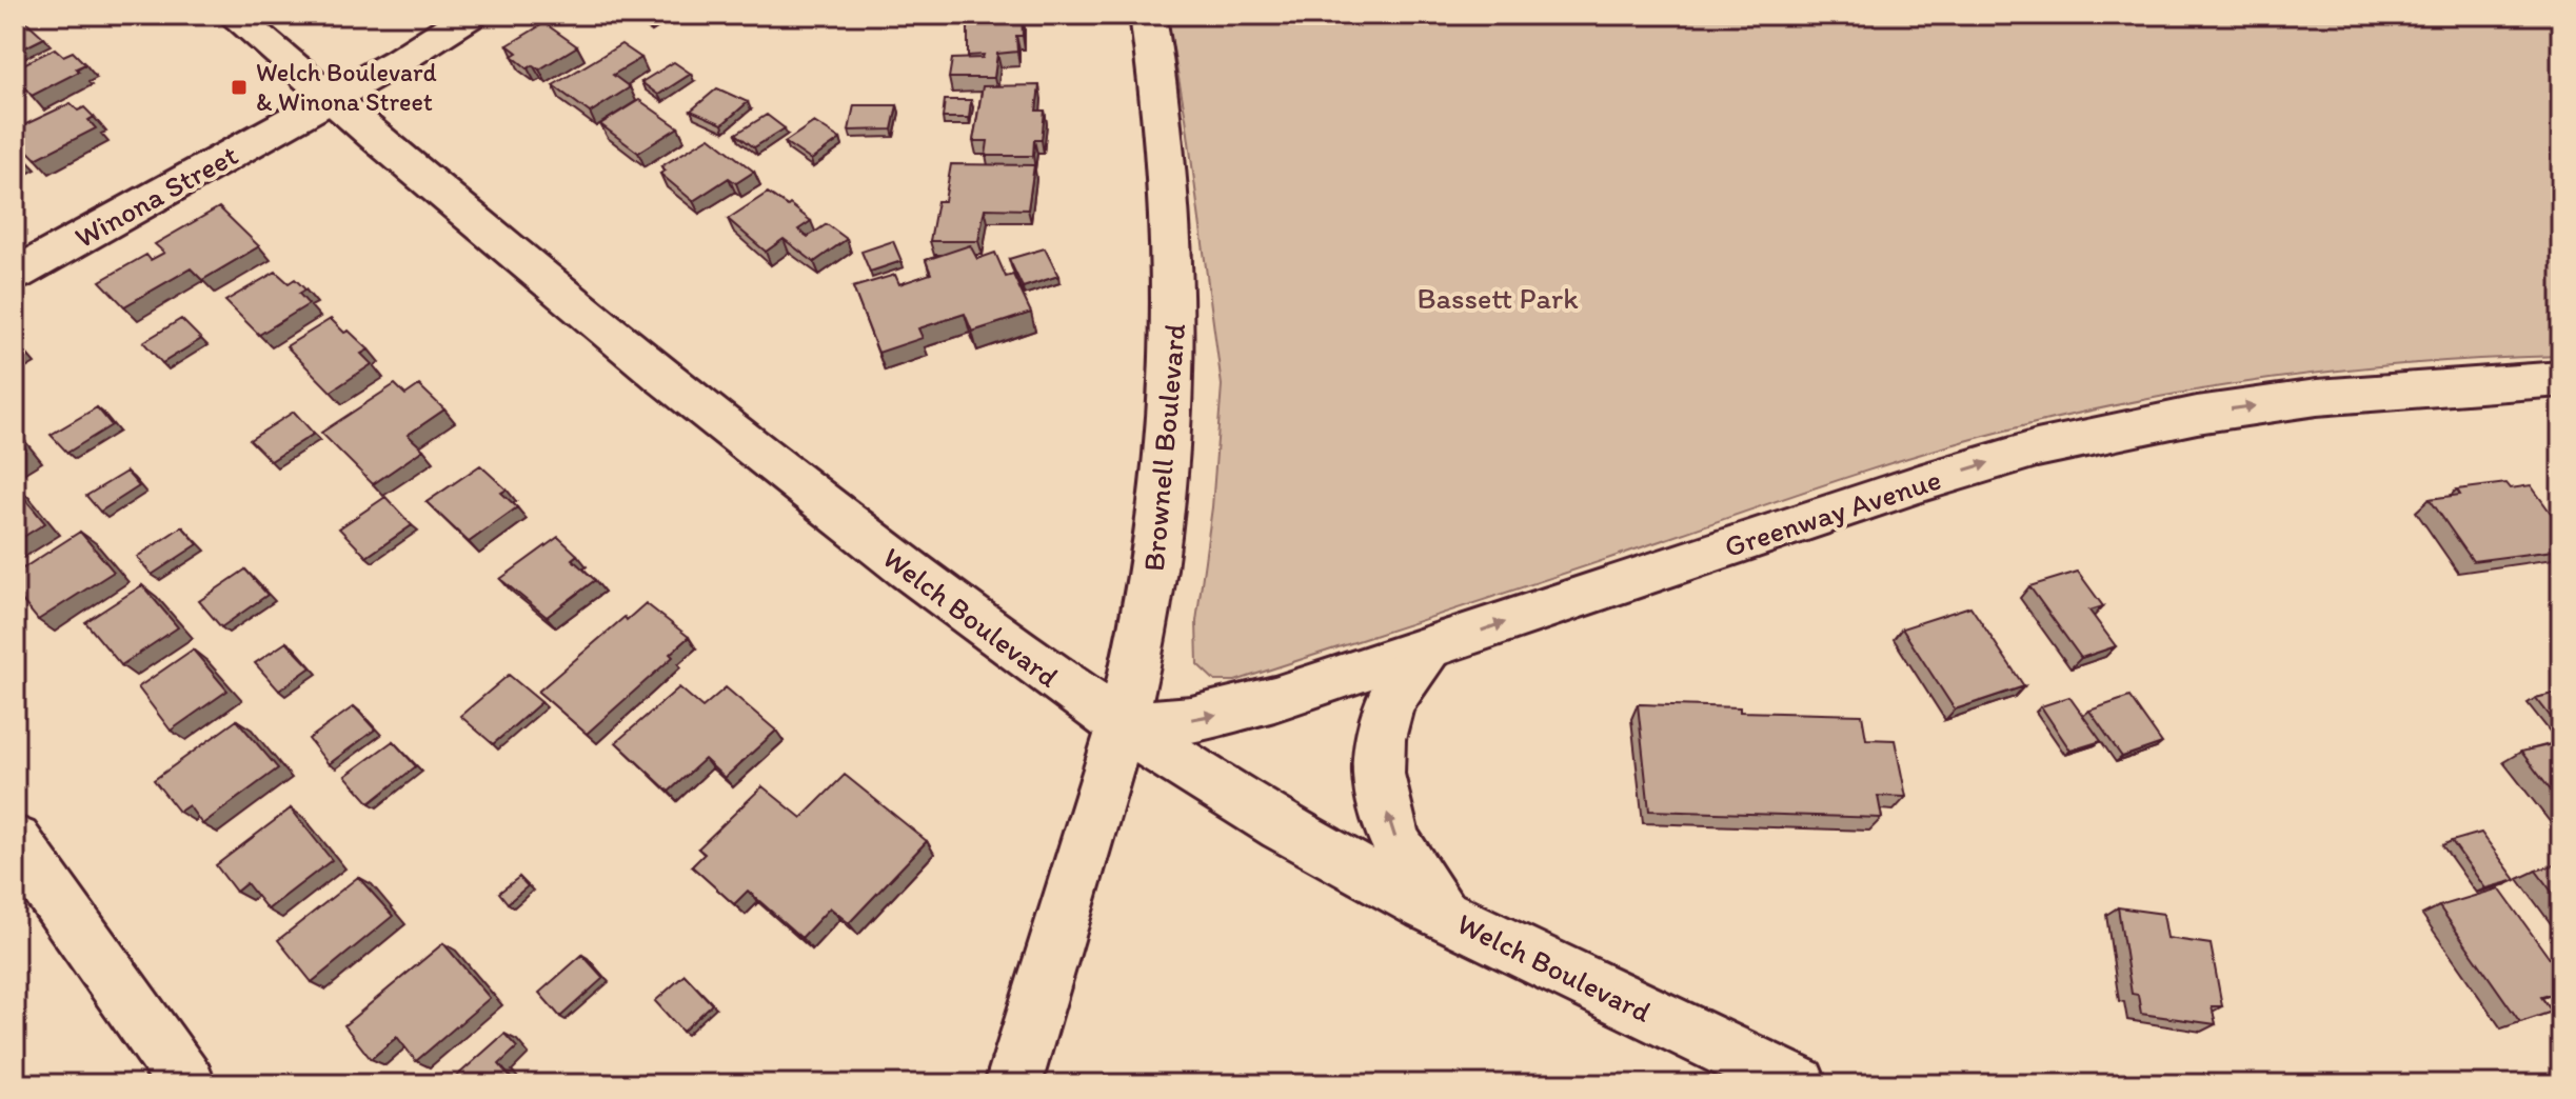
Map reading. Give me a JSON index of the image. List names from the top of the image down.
{
  "streets": {
    "street": [
      "Winona Street",
      "Brownell Boulevard",
      "Greenway Avenue",
      "Welch Boulevard"
    ]
  },
  "crossings": [
    ["Winona Street", "Welch Boulevard"],
    ["Brownell Boulevard", "Greenway Avenue"],
    ["Brownell Boulevard", "Welch Boulevard"],
    ["Greenway Avenue", "Welch Boulevard"]
  ],
  "one_way": ["Greenway Avenue"],
  "parks": ["Bassett Park"],
  "places": {
    "transit": ["Welch Boulevard & Winona Street"]
  }
}
